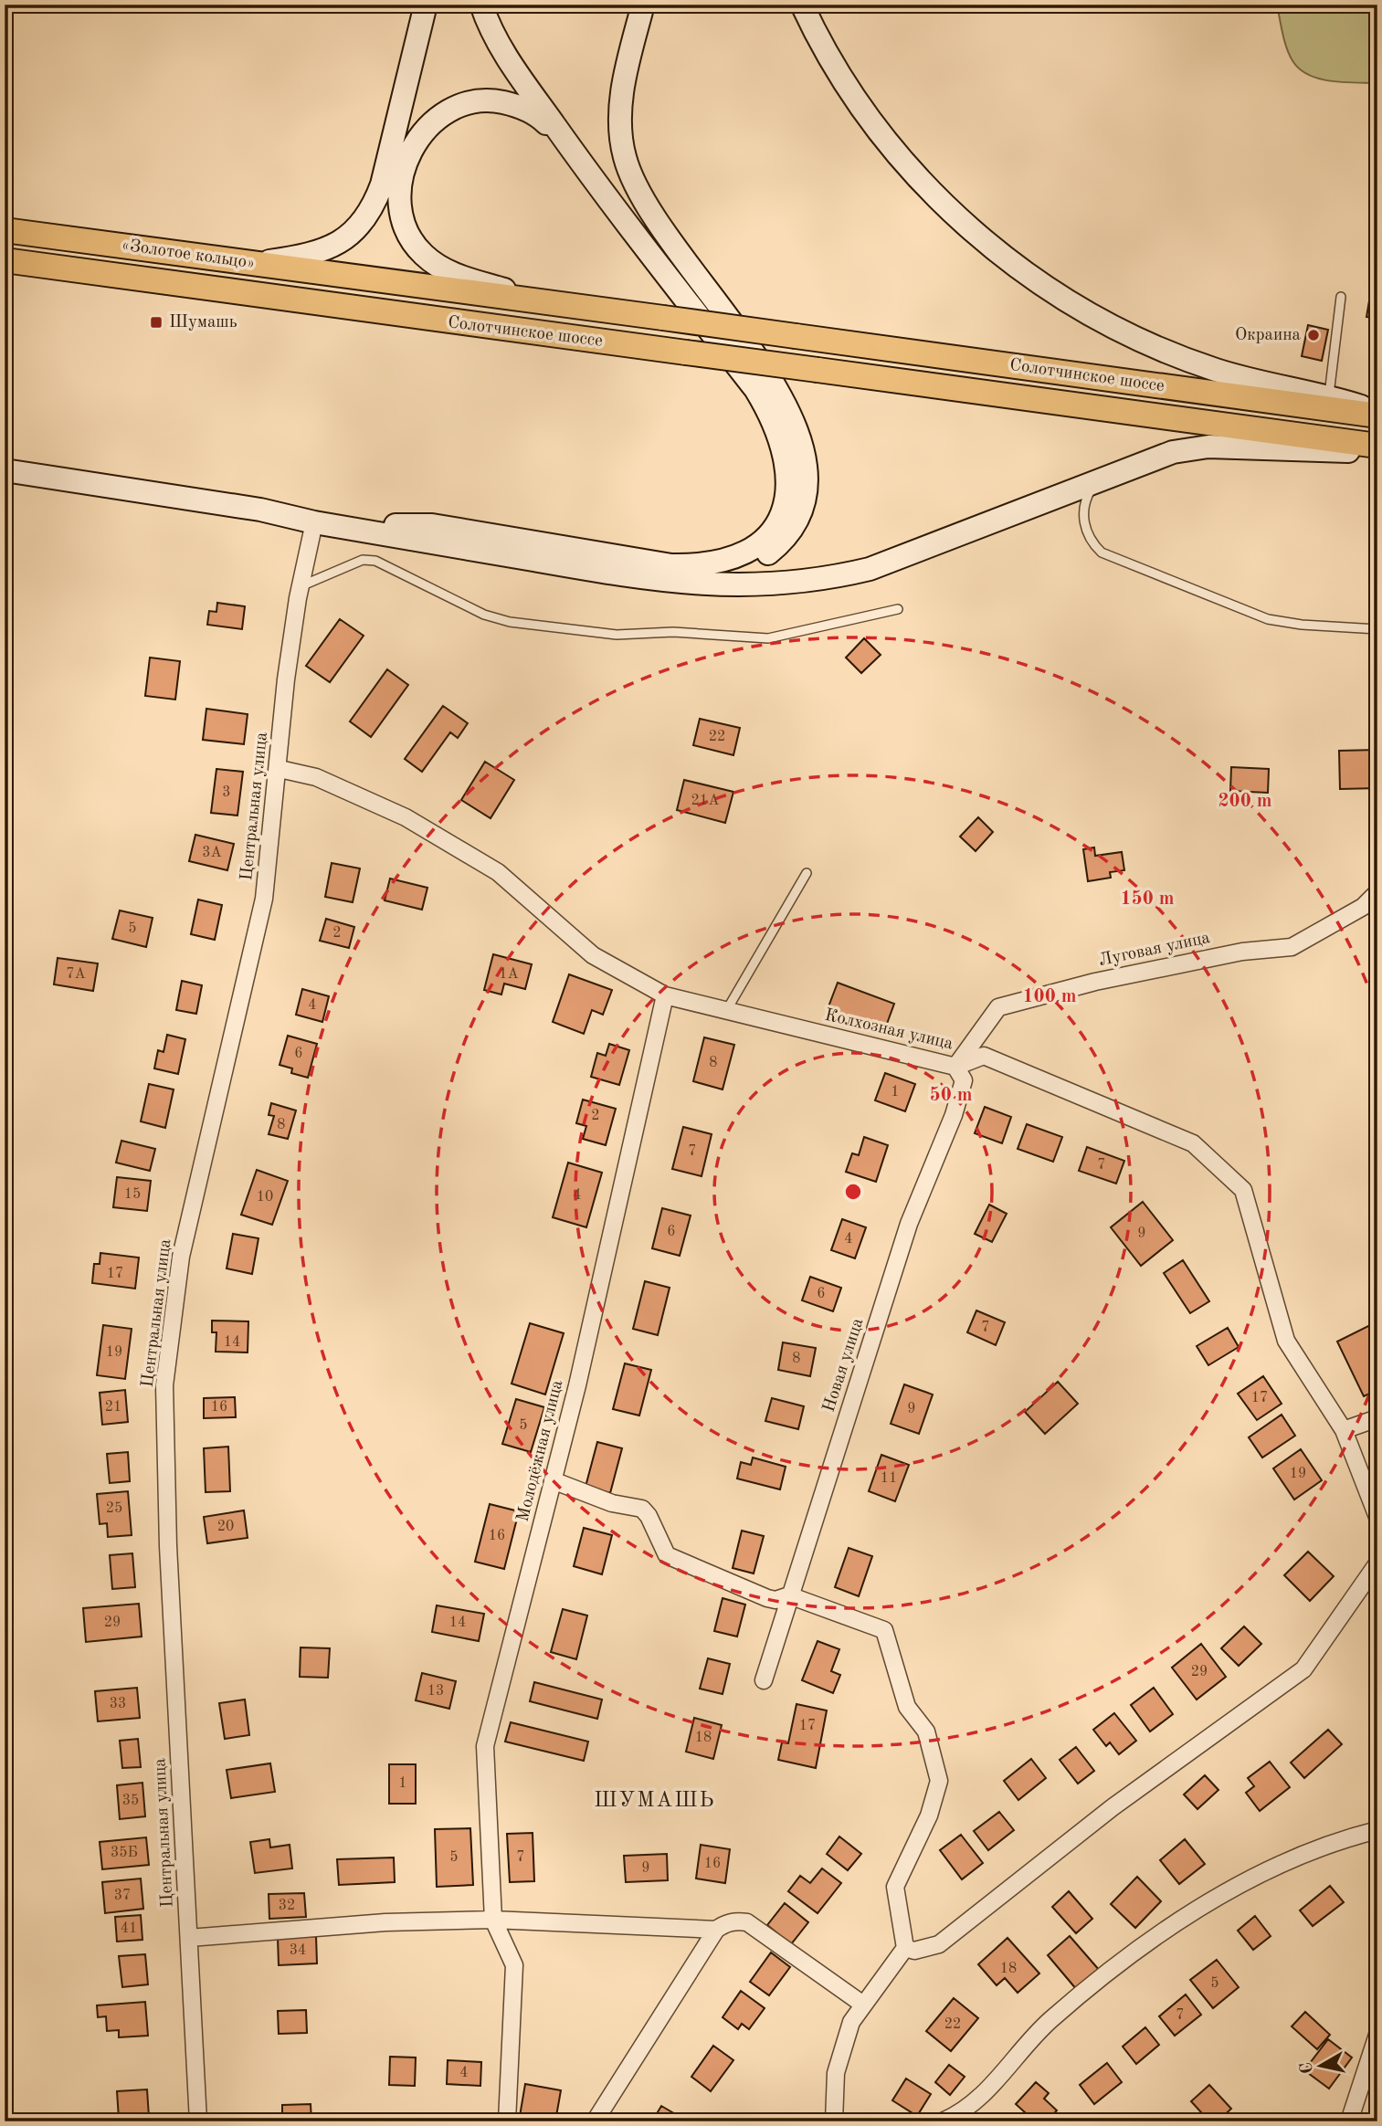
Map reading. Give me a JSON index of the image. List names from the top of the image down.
{
  "streets": {
    "main road": ["«Золотое кольцо»", "Солотчинское шоссе"],
    "street": [
      "Центральная улица",
      "Луговая улица",
      "Колхозная улица",
      "Новая улица",
      "Молодёжная улица"
    ]
  },
  "crossings": [
    ["«Золотое кольцо»", "Солотчинское шоссе"],
    ["Центральная улица", "Колхозная улица"],
    ["Луговая улица", "Колхозная улица"],
    ["Луговая улица", "Новая улица"],
    ["Колхозная улица", "Новая улица"],
    ["Колхозная улица", "Молодёжная улица"]
  ],
  "districts": ["ШУМАШЬ"],
  "places": {
    "transit": ["Шумашь"],
    "other": ["Окраина"]
  },
  "house_numbers": [
    "22",
    "3",
    "21А",
    "3А",
    "5",
    "2",
    "7А",
    "1А",
    "4",
    "6",
    "8",
    "1",
    "2",
    "8",
    "7",
    "7",
    "15",
    "4",
    "10",
    "6",
    "9",
    "4",
    "17",
    "6",
    "7",
    "14",
    "19",
    "8",
    "17",
    "21",
    "16",
    "9",
    "5",
    "19",
    "11",
    "25",
    "20",
    "16",
    "29",
    "14",
    "29",
    "13",
    "33",
    "17",
    "18",
    "1",
    "35",
    "35Б",
    "5",
    "7",
    "16",
    "9",
    "37",
    "32",
    "41",
    "34",
    "18",
    "5",
    "7",
    "22",
    "4"
  ],
  "north": "left",
  "rings": [
    "200 m",
    "150 m",
    "100 m",
    "50 m"
  ]
}
